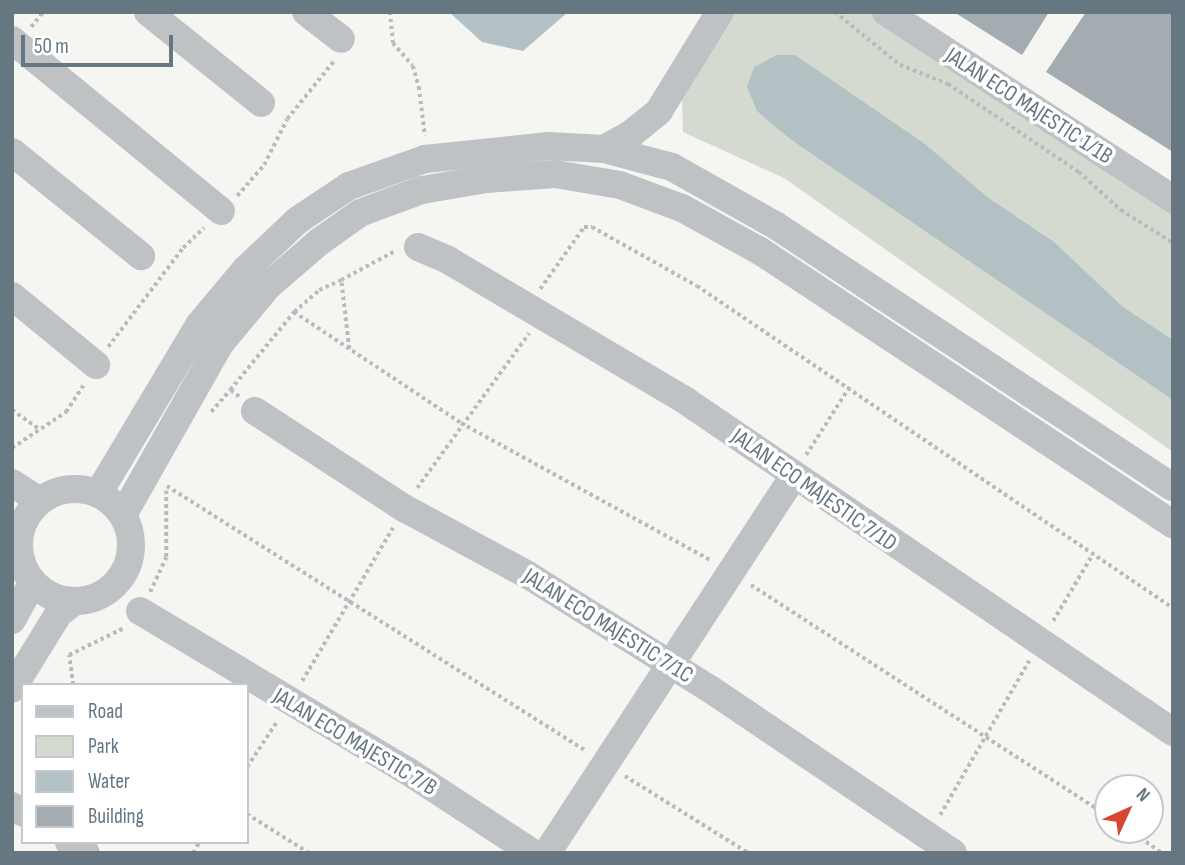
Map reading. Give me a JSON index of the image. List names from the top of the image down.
{
  "streets": {
    "street": [
      "JALAN ECO MAJESTIC 1/1B",
      "JALAN ECO MAJESTIC 7/1D",
      "JALAN ECO MAJESTIC 7/1C",
      "JALAN ECO MAJESTIC 7/B"
    ]
  },
  "legend": [
    "Road",
    "Park",
    "Water",
    "Building"
  ],
  "scale_bar": "50 m",
  "north": "top right"
}
